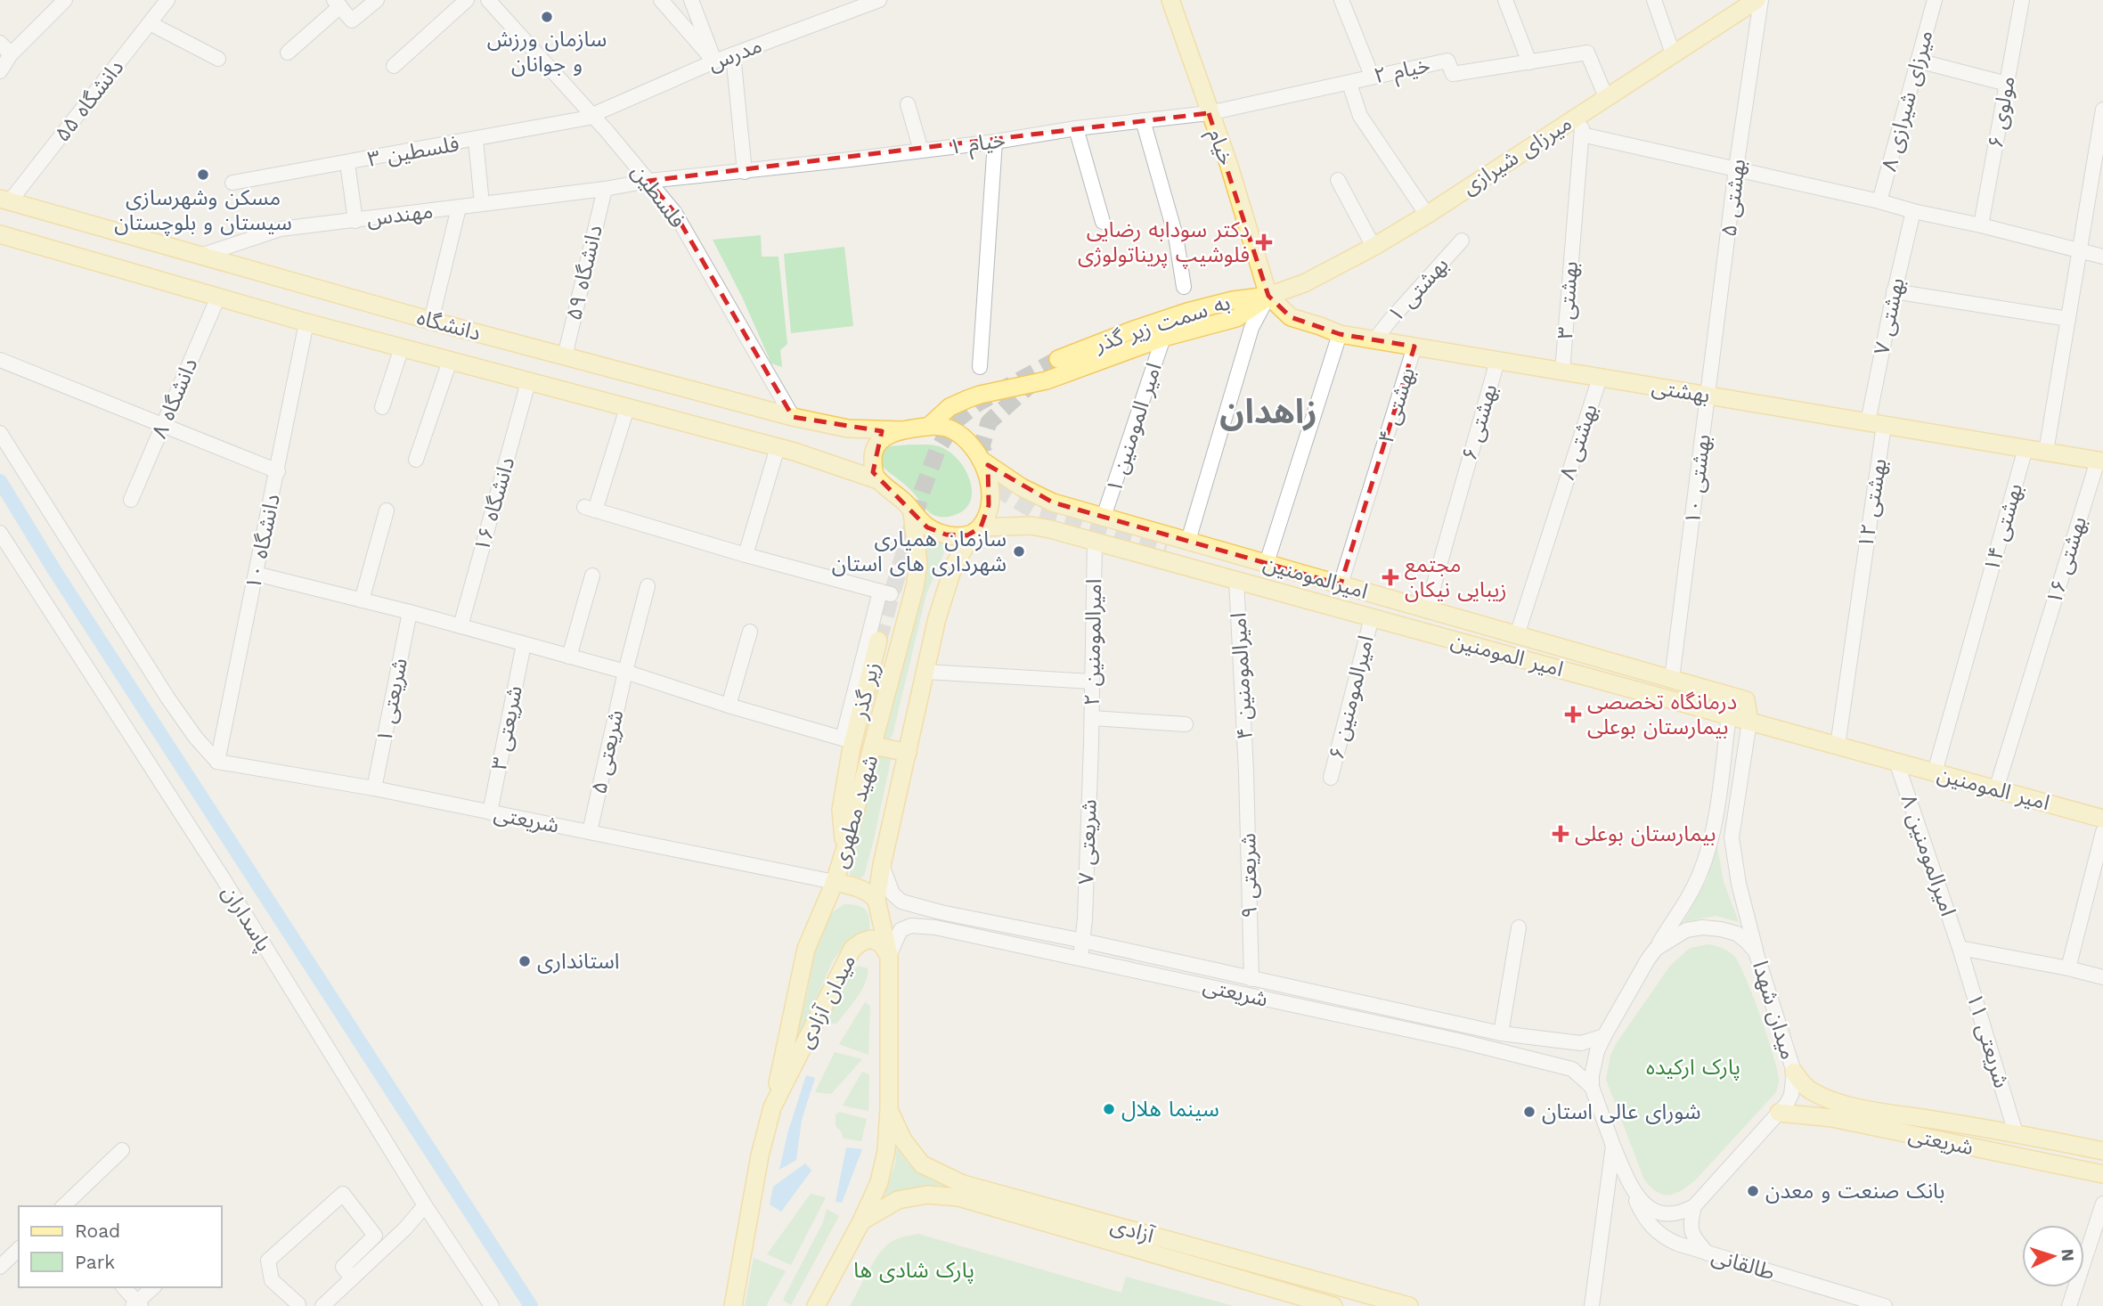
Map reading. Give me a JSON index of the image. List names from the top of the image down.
{
  "streets": {
    "main road": [
      "خیام",
      "میرزای شیرازی",
      "به سمت زیر گذر",
      "دانشگاه",
      "بهشتی",
      "امیرالمومنین",
      "امیر المومنین",
      "زیر گذر",
      "شهید مطهری",
      "شریعتی",
      "میدان آزادی",
      "آزادی"
    ],
    "street": [
      "مدرس",
      "خیام ۲",
      "دانشگاه ۵۵",
      "میرزای شیرازی ۸",
      "مولوی ۶",
      "خیام ۱",
      "فلسطین ۳",
      "فلسطین",
      "بهشتی ۵",
      "مهندس",
      "دانشگاه ۵۹",
      "بهشتی ۱",
      "بهشتی ۳",
      "بهشتی ۷",
      "دانشگاه ۸",
      "بهشتی ۴",
      "بهشتی ۶",
      "امیر المومنین ۱",
      "بهشتی ۸",
      "بهشتی ۱۰",
      "بهشتی ۱۲",
      "دانشگاه ۱۶",
      "بهشتی ۱۴",
      "دانشگاه ۱۰",
      "بهشتی ۱۶",
      "امیرالمومنین ۲",
      "امیرالمومنین ۴",
      "امیرالمومنین ۶",
      "شریعتی ۱",
      "شریعتی ۳",
      "شریعتی ۵",
      "شریعتی ۷",
      "امیرالمومنین ۸",
      "شریعتی ۹",
      "پاسداران",
      "میدان شهدا",
      "شریعتی ۱۱",
      "طالقانی"
    ]
  },
  "crossings": [
    ["مدرس", "فلسطین ۳"],
    ["مدرس", "فلسطین"],
    ["خیام ۲", "خیام ۱"],
    ["خیام ۲", "خیام"],
    ["خیام ۲", "میرزای شیرازی"],
    ["دانشگاه ۵۵", "دانشگاه"],
    ["خیام ۱", "خیام"],
    ["خیام ۱", "فلسطین"],
    ["خیام ۱", "مهندس"],
    ["خیام", "میرزای شیرازی"],
    ["خیام", "به سمت زیر گذر"],
    ["خیام", "بهشتی"],
    ["فلسطین ۳", "فلسطین"],
    ["میرزای شیرازی", "بهشتی ۵"],
    ["میرزای شیرازی", "بهشتی ۳"],
    ["میرزای شیرازی", "به سمت زیر گذر"],
    ["میرزای شیرازی", "بهشتی"],
    ["فلسطین", "مهندس"],
    ["فلسطین", "دانشگاه"],
    ["بهشتی ۵", "بهشتی"],
    ["بهشتی ۵", "بهشتی ۱۰"],
    ["مهندس", "دانشگاه ۵۹"],
    ["مهندس", "دانشگاه"],
    ["دانشگاه ۵۹", "دانشگاه"],
    ["بهشتی ۱", "بهشتی"],
    ["بهشتی ۳", "بهشتی"],
    ["بهشتی ۷", "بهشتی"],
    ["بهشتی ۷", "بهشتی ۱۲"],
    ["به سمت زیر گذر", "بهشتی"],
    ["دانشگاه", "دانشگاه ۸"],
    ["دانشگاه", "دانشگاه ۱۶"],
    ["دانشگاه", "دانشگاه ۱۰"],
    ["دانشگاه", "امیرالمومنین"],
    ["دانشگاه", "امیر المومنین"],
    ["دانشگاه", "شهید مطهری"],
    ["بهشتی", "بهشتی ۴"],
    ["بهشتی", "بهشتی ۶"],
    ["بهشتی", "بهشتی ۸"],
    ["بهشتی", "بهشتی ۱۰"],
    ["بهشتی", "بهشتی ۱۲"],
    ["بهشتی", "بهشتی ۱۴"],
    ["بهشتی", "بهشتی ۱۶"],
    ["بهشتی ۴", "امیرالمومنین"],
    ["بهشتی ۶", "امیرالمومنین"],
    ["امیر المومنین ۱", "امیرالمومنین"],
    ["بهشتی ۸", "امیرالمومنین"],
    ["بهشتی ۱۰", "امیرالمومنین"],
    ["بهشتی ۱۲", "امیر المومنین"],
    ["بهشتی ۱۴", "امیر المومنین"],
    ["دانشگاه ۱۰", "شریعتی"],
    ["بهشتی ۱۶", "امیر المومنین"],
    ["امیرالمومنین", "امیر المومنین"],
    ["امیرالمومنین", "شهید مطهری"],
    ["امیرالمومنین ۲", "امیر المومنین"],
    ["امیرالمومنین ۲", "شریعتی ۷"],
    ["امیر المومنین", "امیرالمومنین ۴"],
    ["امیر المومنین", "امیرالمومنین ۶"],
    ["امیر المومنین", "شهید مطهری"],
    ["امیر المومنین", "امیرالمومنین ۸"],
    ["امیرالمومنین ۴", "شریعتی ۹"],
    ["زیر گذر", "شهید مطهری"],
    ["شریعتی ۱", "شریعتی"],
    ["شریعتی ۳", "شریعتی"],
    ["شریعتی ۵", "شریعتی"],
    ["شهید مطهری", "شریعتی"],
    ["شهید مطهری", "میدان آزادی"],
    ["شریعتی", "شریعتی ۷"],
    ["شریعتی", "میدان آزادی"],
    ["شریعتی", "میدان شهدا"],
    ["شریعتی", "شریعتی ۱۱"],
    ["امیرالمومنین ۸", "شریعتی ۱۱"],
    ["میدان آزادی", "آزادی"],
    ["میدان شهدا", "طالقانی"]
  ],
  "districts": ["زاهدان"],
  "parks": ["پارک ارکیده", "پارک شادی ها"],
  "places": {
    "other": [
      "سازمان ورزش و جوانان",
      "مسکن وشهرسازی سیستان و بلوچستان",
      "سازمان همیاری شهرداری های استان",
      "استانداری",
      "سینما هلال",
      "شورای عالی استان",
      "بانک صنعت و معدن"
    ],
    "health": [
      "دکتر سودابه رضایی فلوشیپ پریناتولوژی",
      "مجتمع زیبایی نیکان",
      "درمانگاه تخصصی بیمارستان بوعلی",
      "بیمارستان بوعلی"
    ]
  },
  "legend": ["Road", "Park"],
  "north": "right"
}
